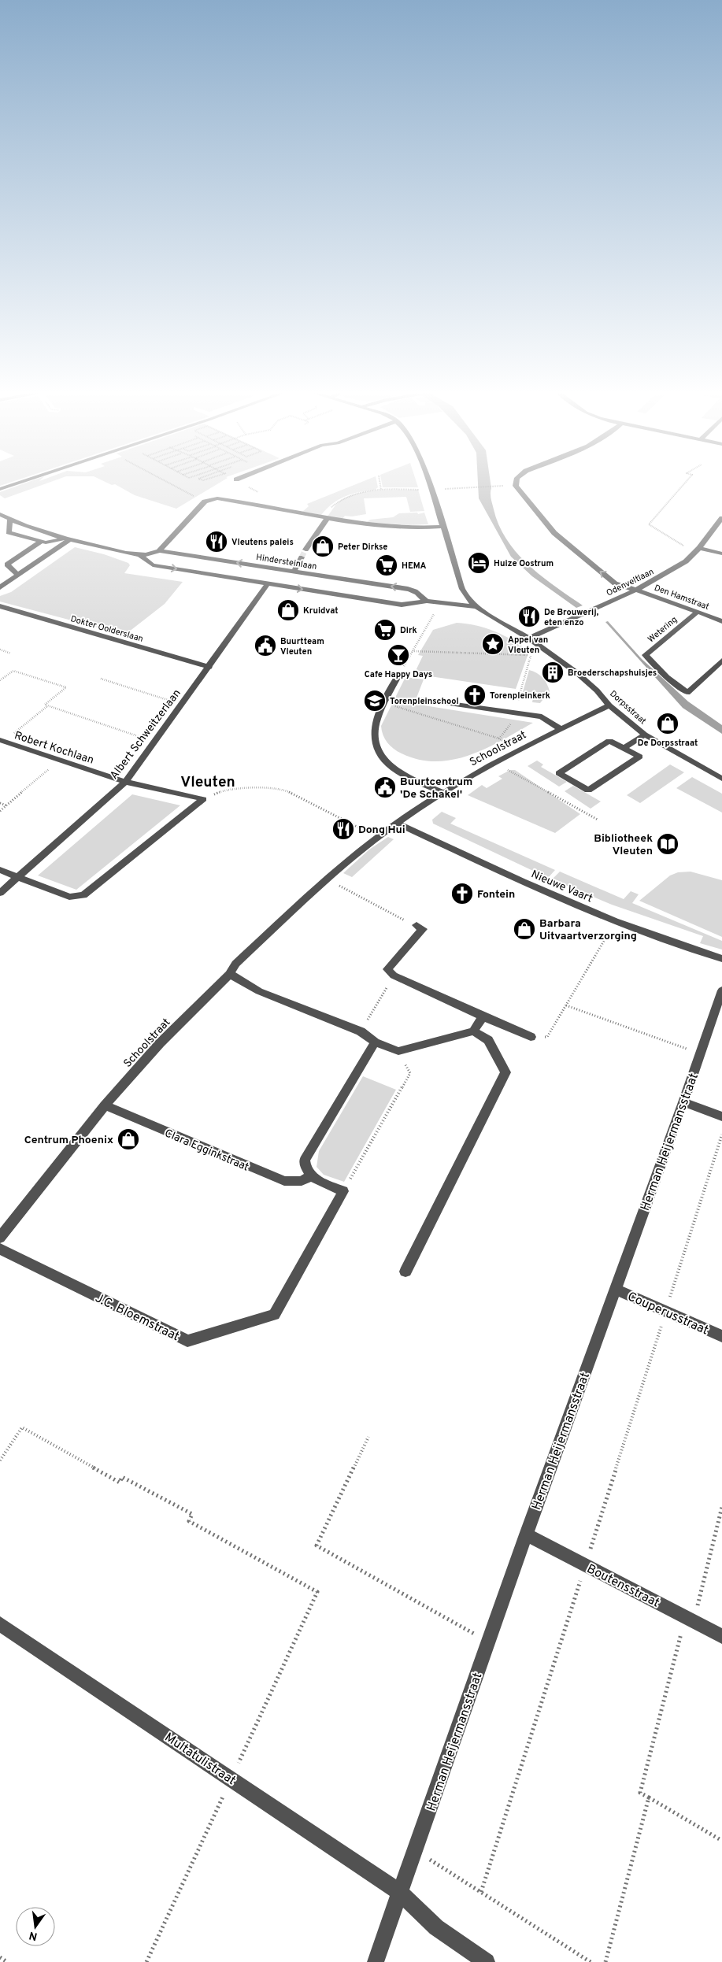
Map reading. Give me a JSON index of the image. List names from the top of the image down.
{
  "streets": {
    "street": [
      "Hindersteinlaan",
      "Odenveltlaan",
      "Den Hamstraat",
      "Dokter Oolderslaan",
      "Wetering",
      "Dorpsstraat",
      "Albert Schweitzerlaan",
      "Robert Kochlaan",
      "Schoolstraat",
      "Nieuwe Vaart",
      "Herman Heijermansstraat",
      "Clara Egginkstraat",
      "Couperusstraat",
      "J.C. Bloemstraat",
      "Boutensstraat",
      "Multatulistraat"
    ]
  },
  "crossings": [
    ["Hindersteinlaan", "Odenveltlaan"],
    ["Hindersteinlaan", "Dorpsstraat"],
    ["Hindersteinlaan", "Albert Schweitzerlaan"],
    ["Odenveltlaan", "Den Hamstraat"],
    ["Odenveltlaan", "Dorpsstraat"],
    ["Den Hamstraat", "Wetering"],
    ["Dokter Oolderslaan", "Albert Schweitzerlaan"],
    ["Dorpsstraat", "Schoolstraat"],
    ["Albert Schweitzerlaan", "Robert Kochlaan"],
    ["Schoolstraat", "Nieuwe Vaart"],
    ["Schoolstraat", "Clara Egginkstraat"],
    ["Herman Heijermansstraat", "Couperusstraat"],
    ["Herman Heijermansstraat", "Boutensstraat"],
    ["Herman Heijermansstraat", "Multatulistraat"]
  ],
  "one_way": ["Den Hamstraat"],
  "districts": ["Vleuten"],
  "places": {
    "restaurant": ["Vleutens paleis", "De Brouwerij, eten enzo", "Dong Hui"],
    "shop": [
      "Peter Dirkse",
      "Kruidvat",
      "De Dorpsstraat",
      "Barbara Uitvaartverzorging",
      "Centrum Phoenix"
    ],
    "hotel": ["Huize Oostrum"],
    "supermarket": ["HEMA", "Dirk"],
    "place": ["Appel van Vleuten"],
    "public building": ["Buurtteam Vleuten", "Buurtcentrum 'De Schakel'"],
    "bar": ["Cafe Happy Days"],
    "building": ["Broederschapshuisjes"],
    "church": ["Torenpleinkerk", "Fontein"],
    "school or university": ["Torenpleinschool"],
    "library": ["Bibliotheek Vleuten"]
  },
  "north": "bottom"
}
